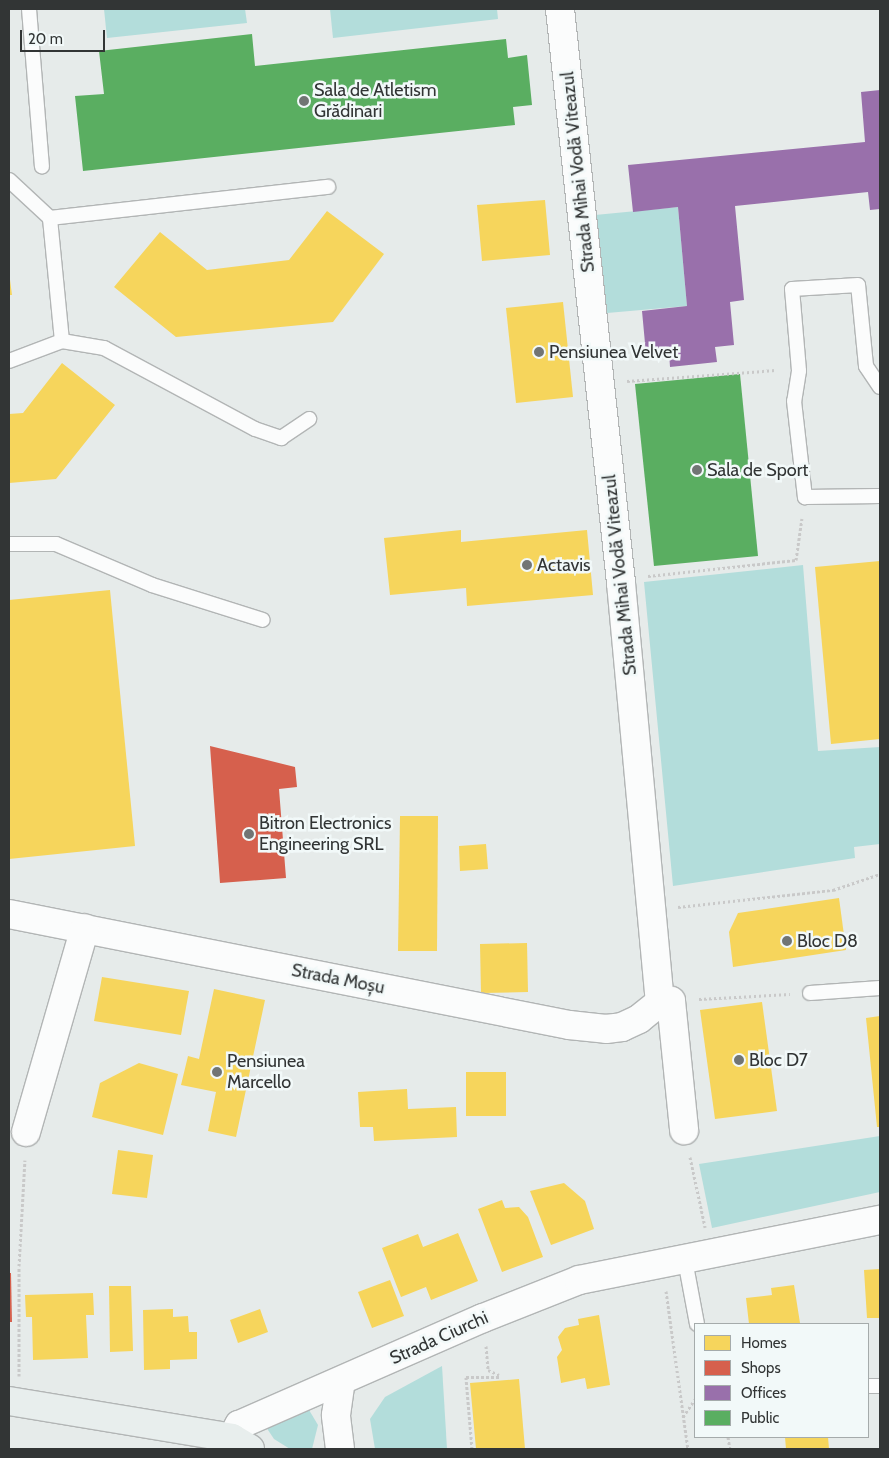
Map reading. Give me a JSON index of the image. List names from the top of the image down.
{
  "streets": {
    "street": ["Strada Mihai Vodă Viteazul", "Strada Moșu", "Strada Ciurchi"]
  },
  "crossings": [
    ["Strada Mihai Vodă Viteazul", "Strada Moșu"]
  ],
  "places": [
    "Sala de Atletism Grădinari",
    "Pensiunea Velvet",
    "Sala de Sport",
    "Actavis",
    "Bitron Electronics Engineering SRL",
    "Bloc D8",
    "Bloc D7",
    "Pensiunea Marcello"
  ],
  "legend": [
    "Homes",
    "Shops",
    "Offices",
    "Public"
  ],
  "scale_bar": "20 m"
}
